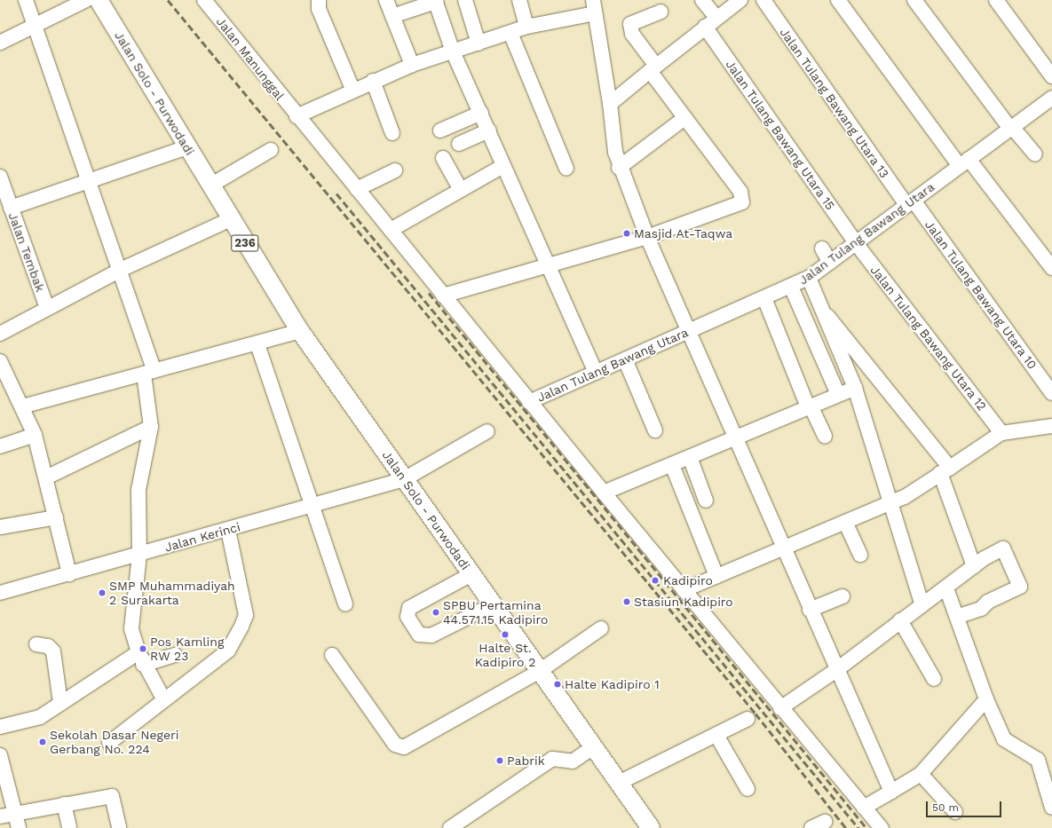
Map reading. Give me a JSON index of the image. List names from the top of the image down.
{
  "streets": {
    "main road": ["Jalan Solo - Purwodadi", "236"],
    "street": [
      "Jalan Manunggal",
      "Jalan Tulang Bawang Utara 13",
      "Jalan Tulang Bawang Utara 15",
      "Jalan Tulang Bawang Utara",
      "Jalan Tembak",
      "Jalan Tulang Bawang Utara 10",
      "Jalan Tulang Bawang Utara 12",
      "Jalan Kerinci"
    ]
  },
  "crossings": [
    ["Jalan Manunggal", "Jalan Tulang Bawang Utara"],
    ["Jalan Solo - Purwodadi", "Jalan Kerinci"],
    ["Jalan Tulang Bawang Utara 13", "Jalan Tulang Bawang Utara"],
    ["Jalan Tulang Bawang Utara 13", "Jalan Tulang Bawang Utara 10"],
    ["Jalan Tulang Bawang Utara 15", "Jalan Tulang Bawang Utara"],
    ["Jalan Tulang Bawang Utara 15", "Jalan Tulang Bawang Utara 12"],
    ["Jalan Tulang Bawang Utara", "Jalan Tulang Bawang Utara 10"],
    ["Jalan Tulang Bawang Utara", "Jalan Tulang Bawang Utara 12"]
  ],
  "places": [
    "Masjid At-Taqwa",
    "Kadipiro",
    "SMP Muhammadiyah 2 Surakarta",
    "Stasiun Kadipiro",
    "SPBU Pertamina 44.571.15 Kadipiro",
    "Halte St. Kadipiro 2",
    "Pos Kamling RW 23",
    "Halte Kadipiro 1",
    "Sekolah Dasar Negeri Gerbang No. 224",
    "Pabrik"
  ],
  "scale_bar": "50 m"
}
